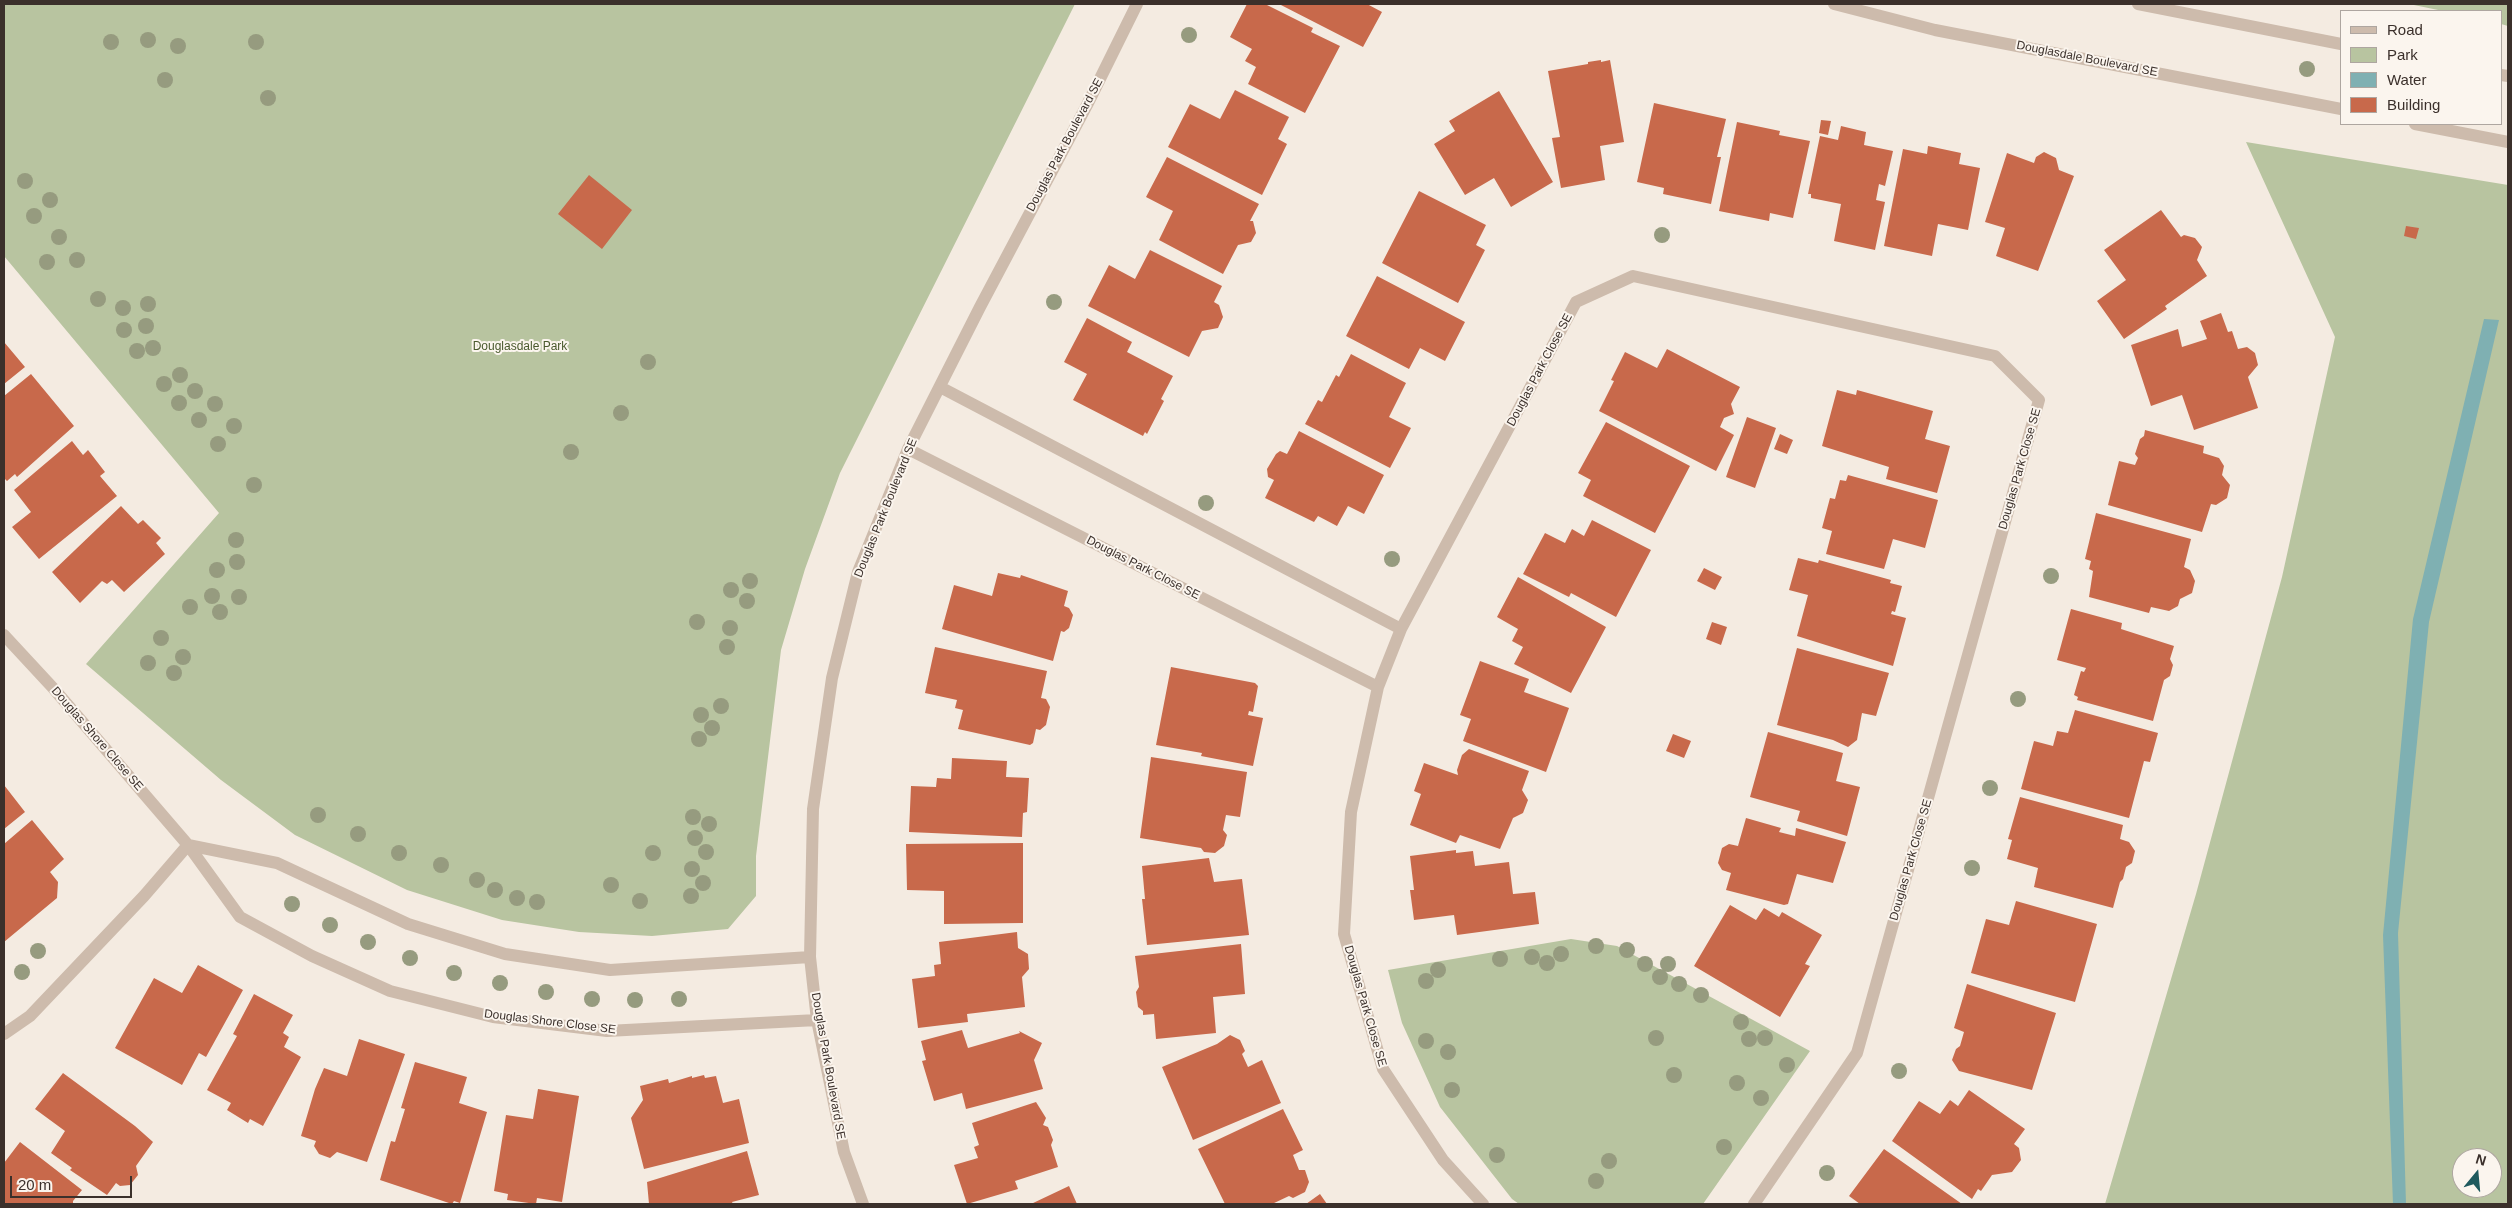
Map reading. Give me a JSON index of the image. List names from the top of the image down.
{
  "streets": {
    "street": [
      "Douglasdale Boulevard SE",
      "Douglas Park Boulevard SE",
      "Douglas Park Close SE",
      "Douglas Shore Close SE"
    ]
  },
  "crossings": [
    ["Douglas Park Boulevard SE", "Douglas Park Close SE"],
    ["Douglas Park Boulevard SE", "Douglas Shore Close SE"]
  ],
  "parks": ["Douglasdale Park"],
  "legend": [
    "Road",
    "Park",
    "Water",
    "Building"
  ],
  "scale_bar": "20 m",
  "north": "top"
}
